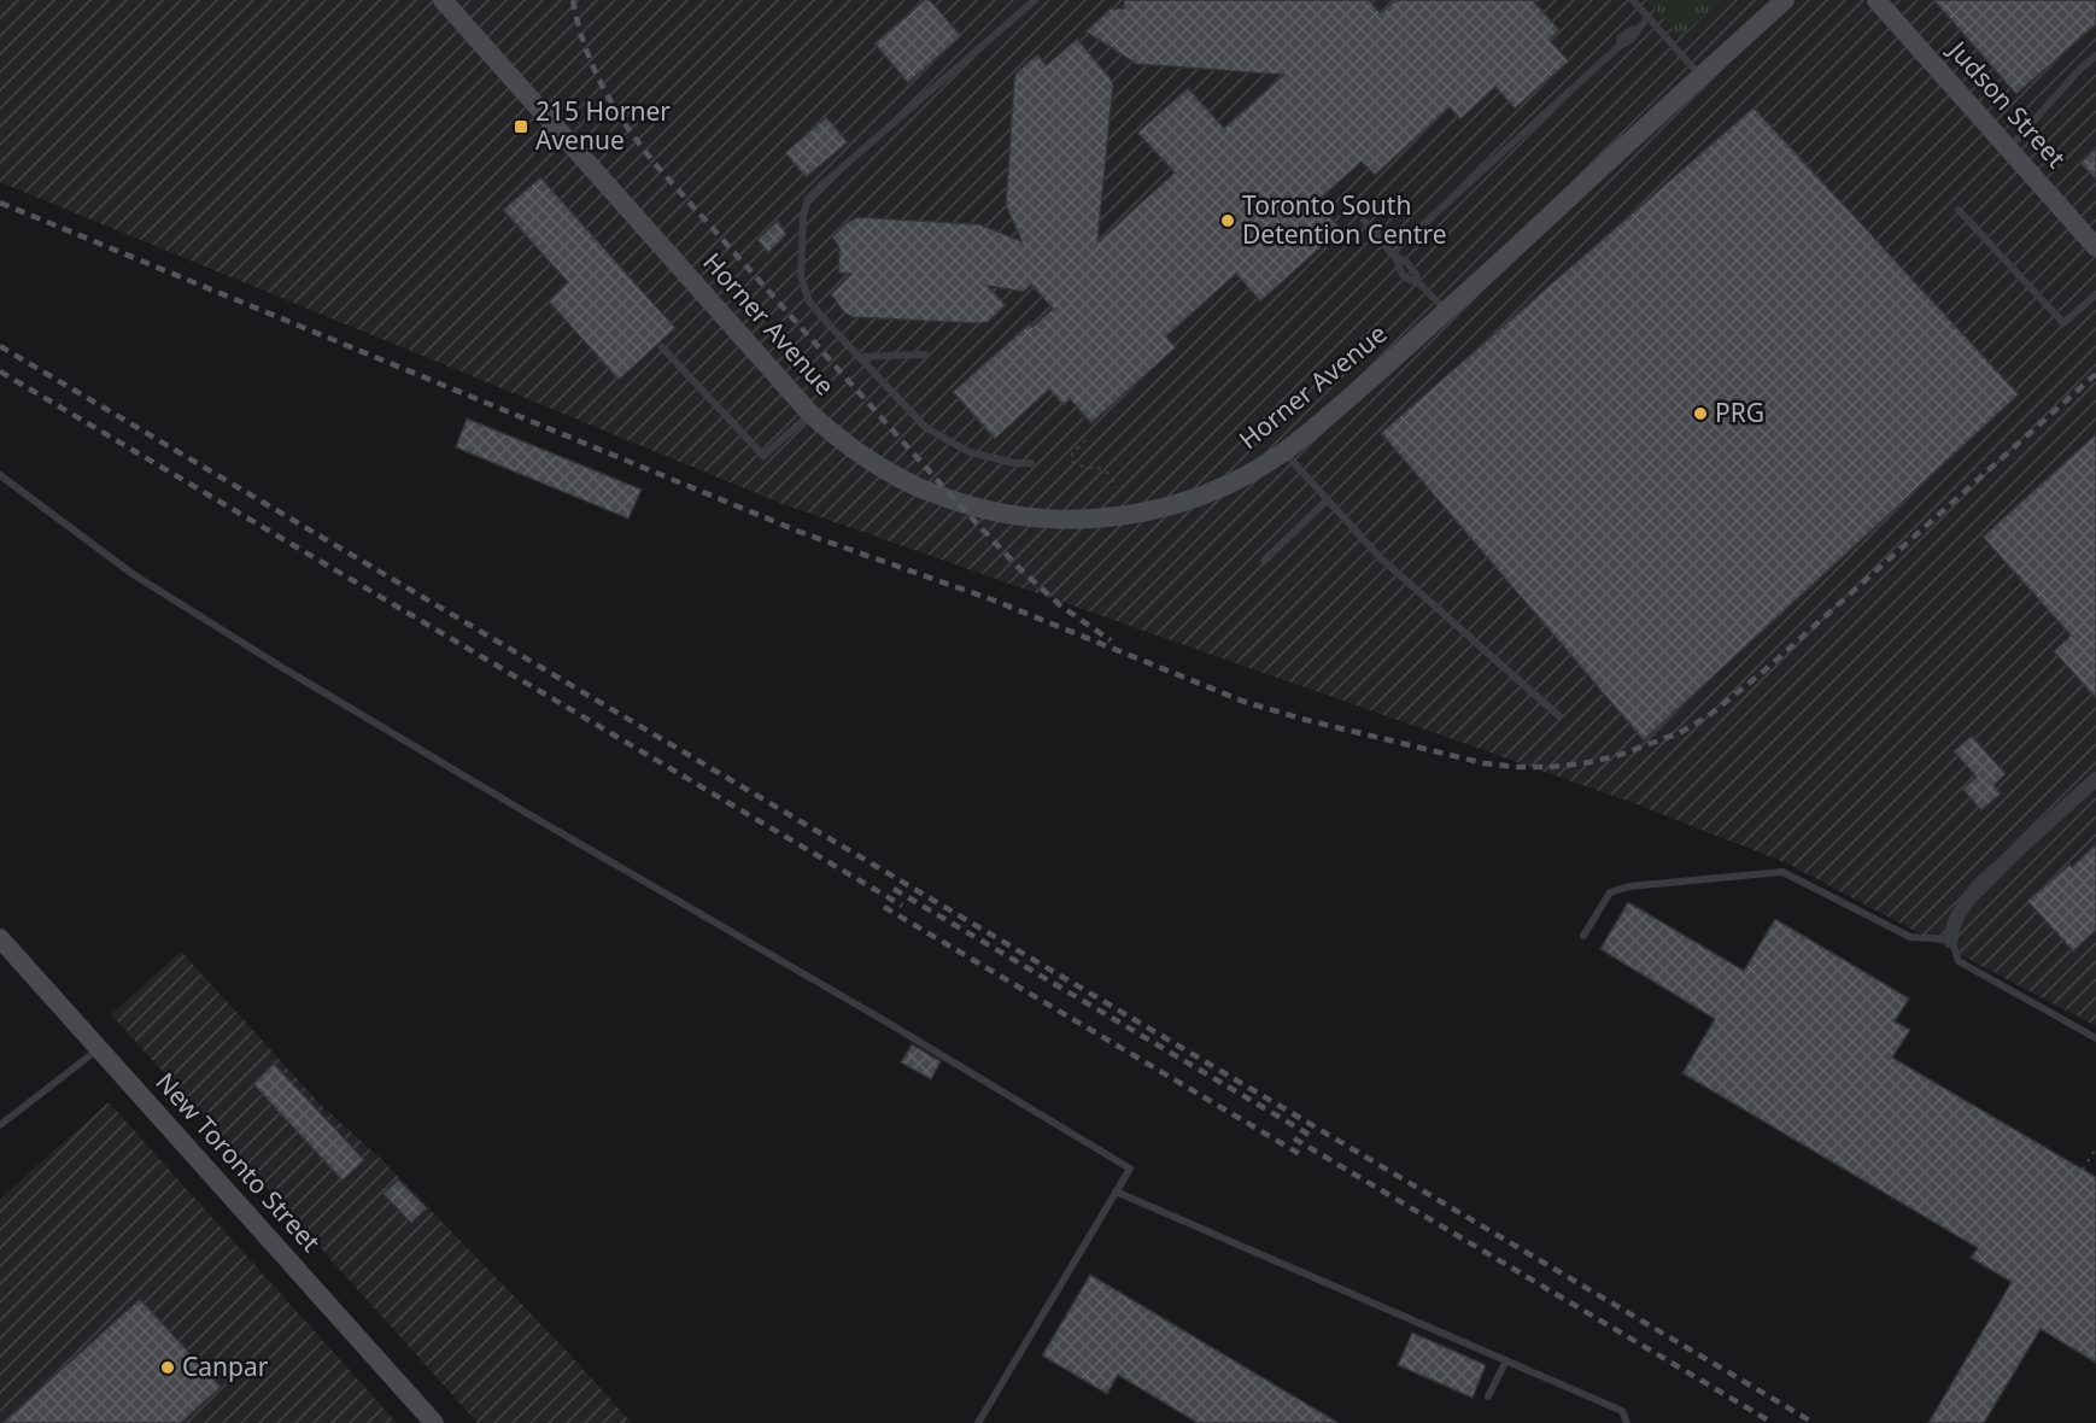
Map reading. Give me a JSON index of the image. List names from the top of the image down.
{
  "streets": {
    "main road": ["Judson Street", "Horner Avenue", "New Toronto Street"]
  },
  "places": {
    "transit": ["215 Horner Avenue"],
    "other": ["Toronto South Detention Centre", "PRG", "Canpar"]
  }
}
